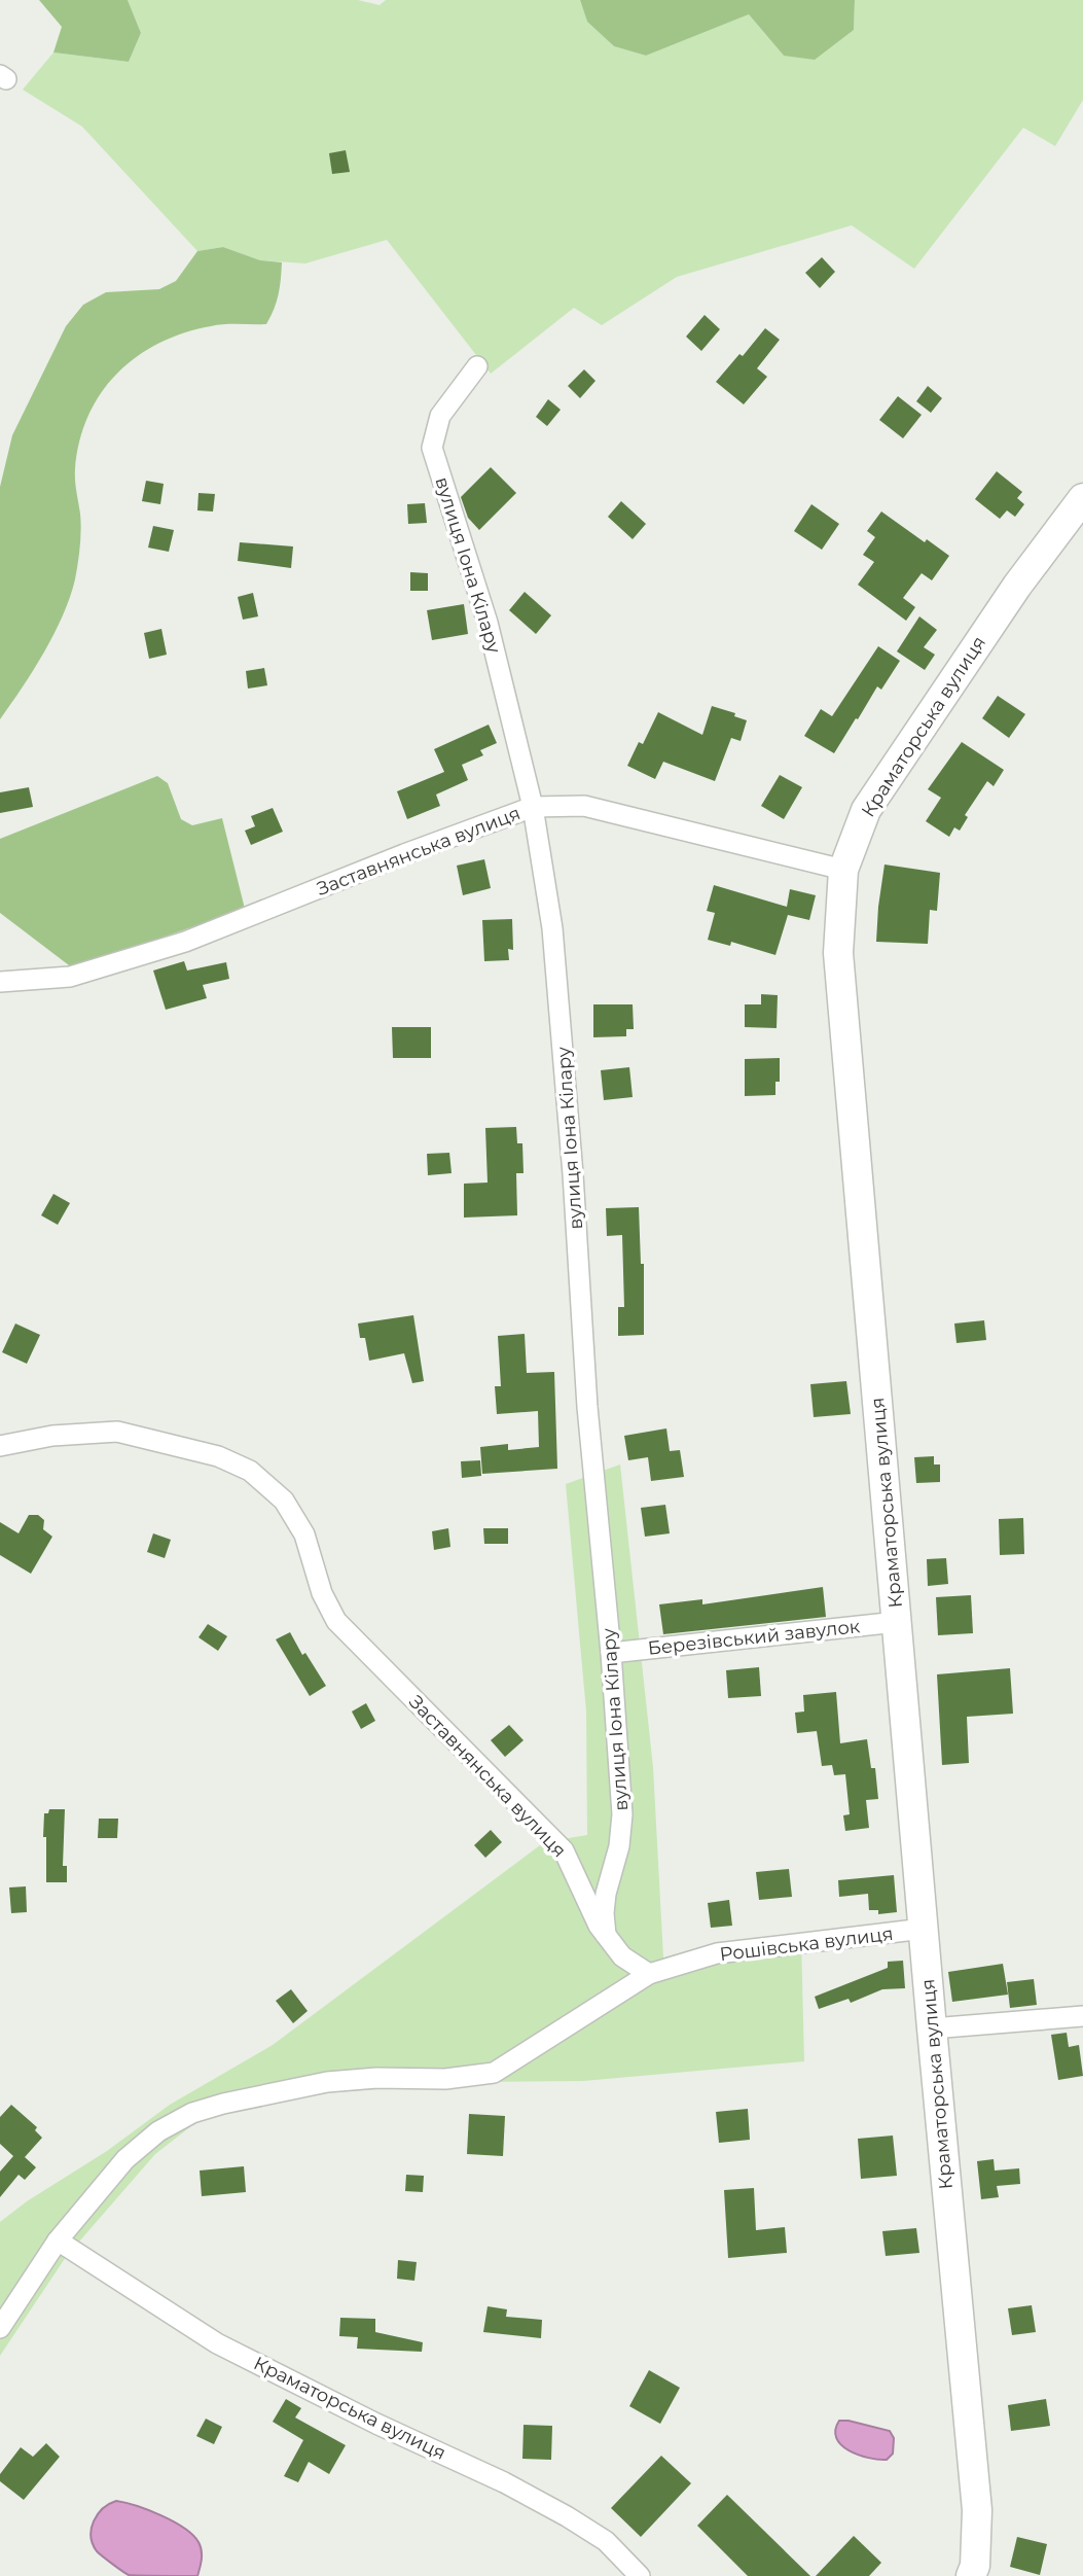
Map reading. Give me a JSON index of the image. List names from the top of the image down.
{
  "streets": {
    "street": [
      "вулиця Іона Кілару",
      "Краматорська вулиця",
      "Заставнянська вулиця",
      "Березівський завулок",
      "Рошівська вулиця"
    ]
  },
  "crossings": [
    ["вулиця Іона Кілару", "Заставнянська вулиця"],
    ["вулиця Іона Кілару", "Березівський завулок"],
    ["Краматорська вулиця", "Заставнянська вулиця"],
    ["Краматорська вулиця", "Березівський завулок"],
    ["Краматорська вулиця", "Рошівська вулиця"],
    ["Заставнянська вулиця", "Рошівська вулиця"]
  ]
}
